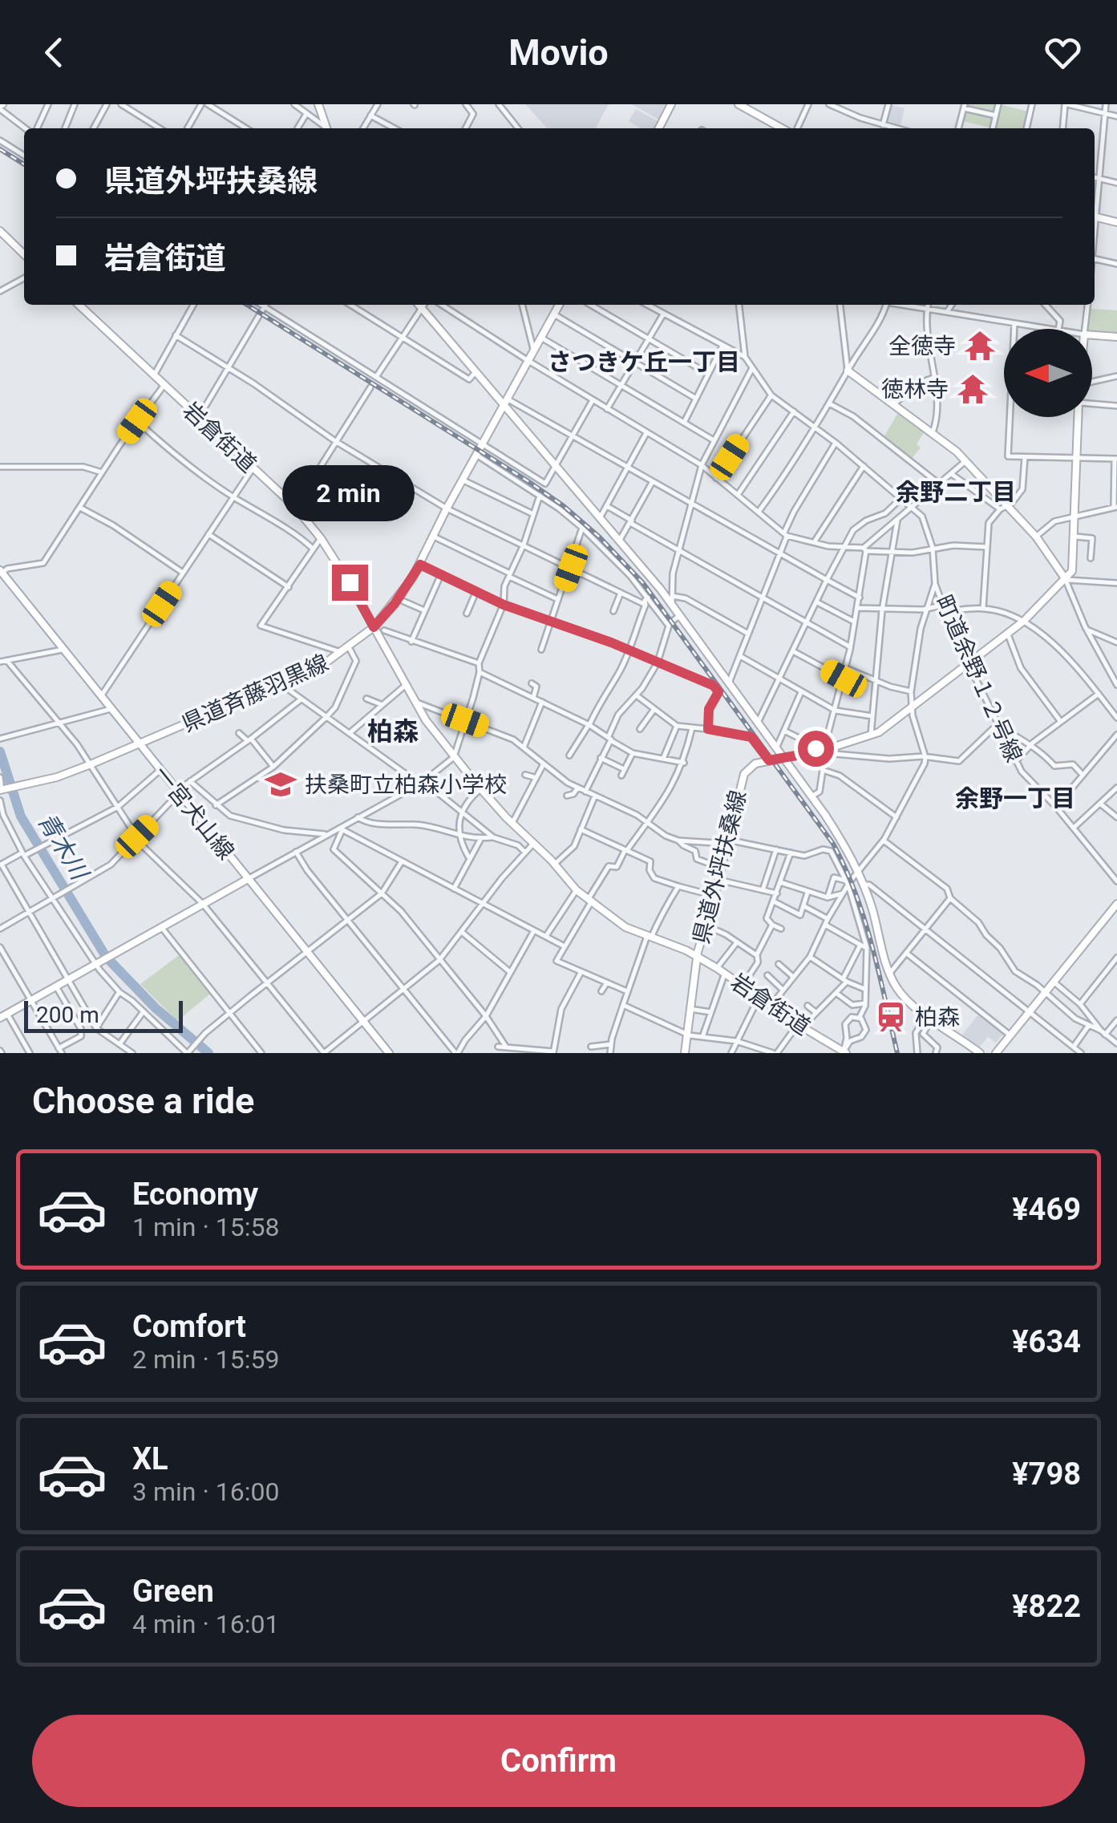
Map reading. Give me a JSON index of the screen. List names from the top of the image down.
{
  "streets": {
    "main road": [
      "岩倉街道",
      "県道斉藤羽黒線",
      "一宮犬山線",
      "県道外坪扶桑線"
    ],
    "street": ["町道余野１２号線"]
  },
  "crossings": [
    ["岩倉街道", "県道斉藤羽黒線"],
    ["岩倉街道", "県道外坪扶桑線"],
    ["県道斉藤羽黒線", "一宮犬山線"],
    ["県道斉藤羽黒線", "県道外坪扶桑線"]
  ],
  "districts": [
    "さつきケ丘一丁目",
    "余野二丁目",
    "柏森",
    "余野一丁目"
  ],
  "water": ["青木川"],
  "places": {
    "temple": ["全徳寺", "徳林寺"],
    "school or university": ["扶桑町立柏森小学校"],
    "station": ["柏森"]
  },
  "scale_bar": "200 m",
  "north": "left",
  "page": {
    "header": "Movio",
    "banner": ["県道外坪扶桑線", "岩倉街道"],
    "bubble": "2 min",
    "scale": "200 m",
    "heading": "Choose a ride",
    "list": [
      {
        "name": "Economy",
        "note": "1 min · 15:58",
        "value": "¥469"
      },
      {
        "name": "Comfort",
        "note": "2 min · 15:59",
        "value": "¥634"
      },
      {
        "name": "XL",
        "note": "3 min · 16:00",
        "value": "¥798"
      },
      {
        "name": "Green",
        "note": "4 min · 16:01",
        "value": "¥822"
      }
    ],
    "buttons": "Confirm"
  }
}
